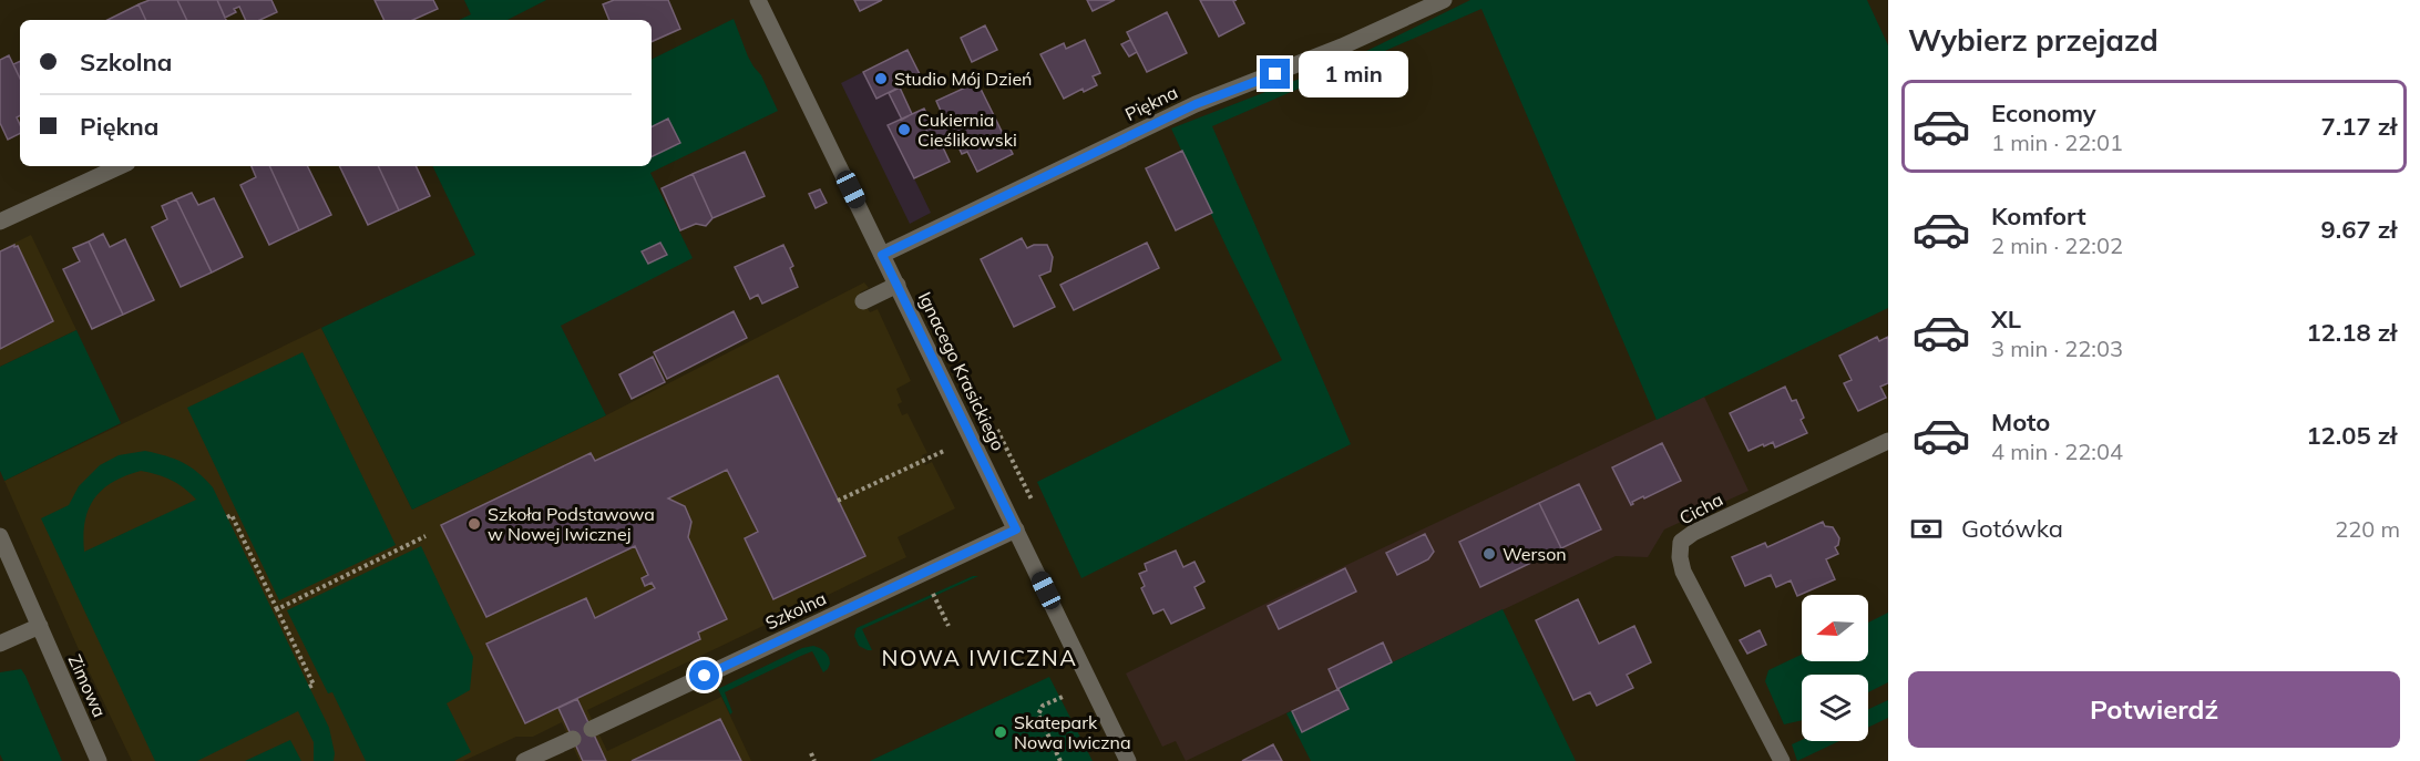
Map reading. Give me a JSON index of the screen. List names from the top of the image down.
{
  "streets": {
    "street": [
      "Piękna",
      "Ignacego Krasickiego",
      "Cicha",
      "Szkolna",
      "Zimowa"
    ]
  },
  "crossings": [
    ["Piękna", "Ignacego Krasickiego"],
    ["Ignacego Krasickiego", "Szkolna"]
  ],
  "districts": ["NOWA IWICZNA"],
  "places": [
    "Studio Mój Dzień",
    "Cukiernia Cieślikowski",
    "Szkoła Podstawowa w Nowej Iwicznej",
    "Werson",
    "Skatepark Nowa Iwiczna"
  ],
  "north": "left",
  "page": {
    "heading": "Wybierz przejazd",
    "banner": ["Szkolna", "Piękna"],
    "bubble": "1 min",
    "list": [
      {
        "name": "Economy",
        "note": "1 min · 22:01",
        "value": "7.17 zł"
      },
      {
        "name": "Komfort",
        "note": "2 min · 22:02",
        "value": "9.67 zł"
      },
      {
        "name": "XL",
        "note": "3 min · 22:03",
        "value": "12.18 zł"
      },
      {
        "name": "Moto",
        "note": "4 min · 22:04",
        "value": "12.05 zł"
      }
    ],
    "pay": ["Gotówka", "220 m"],
    "buttons": "Potwierdź"
  }
}
